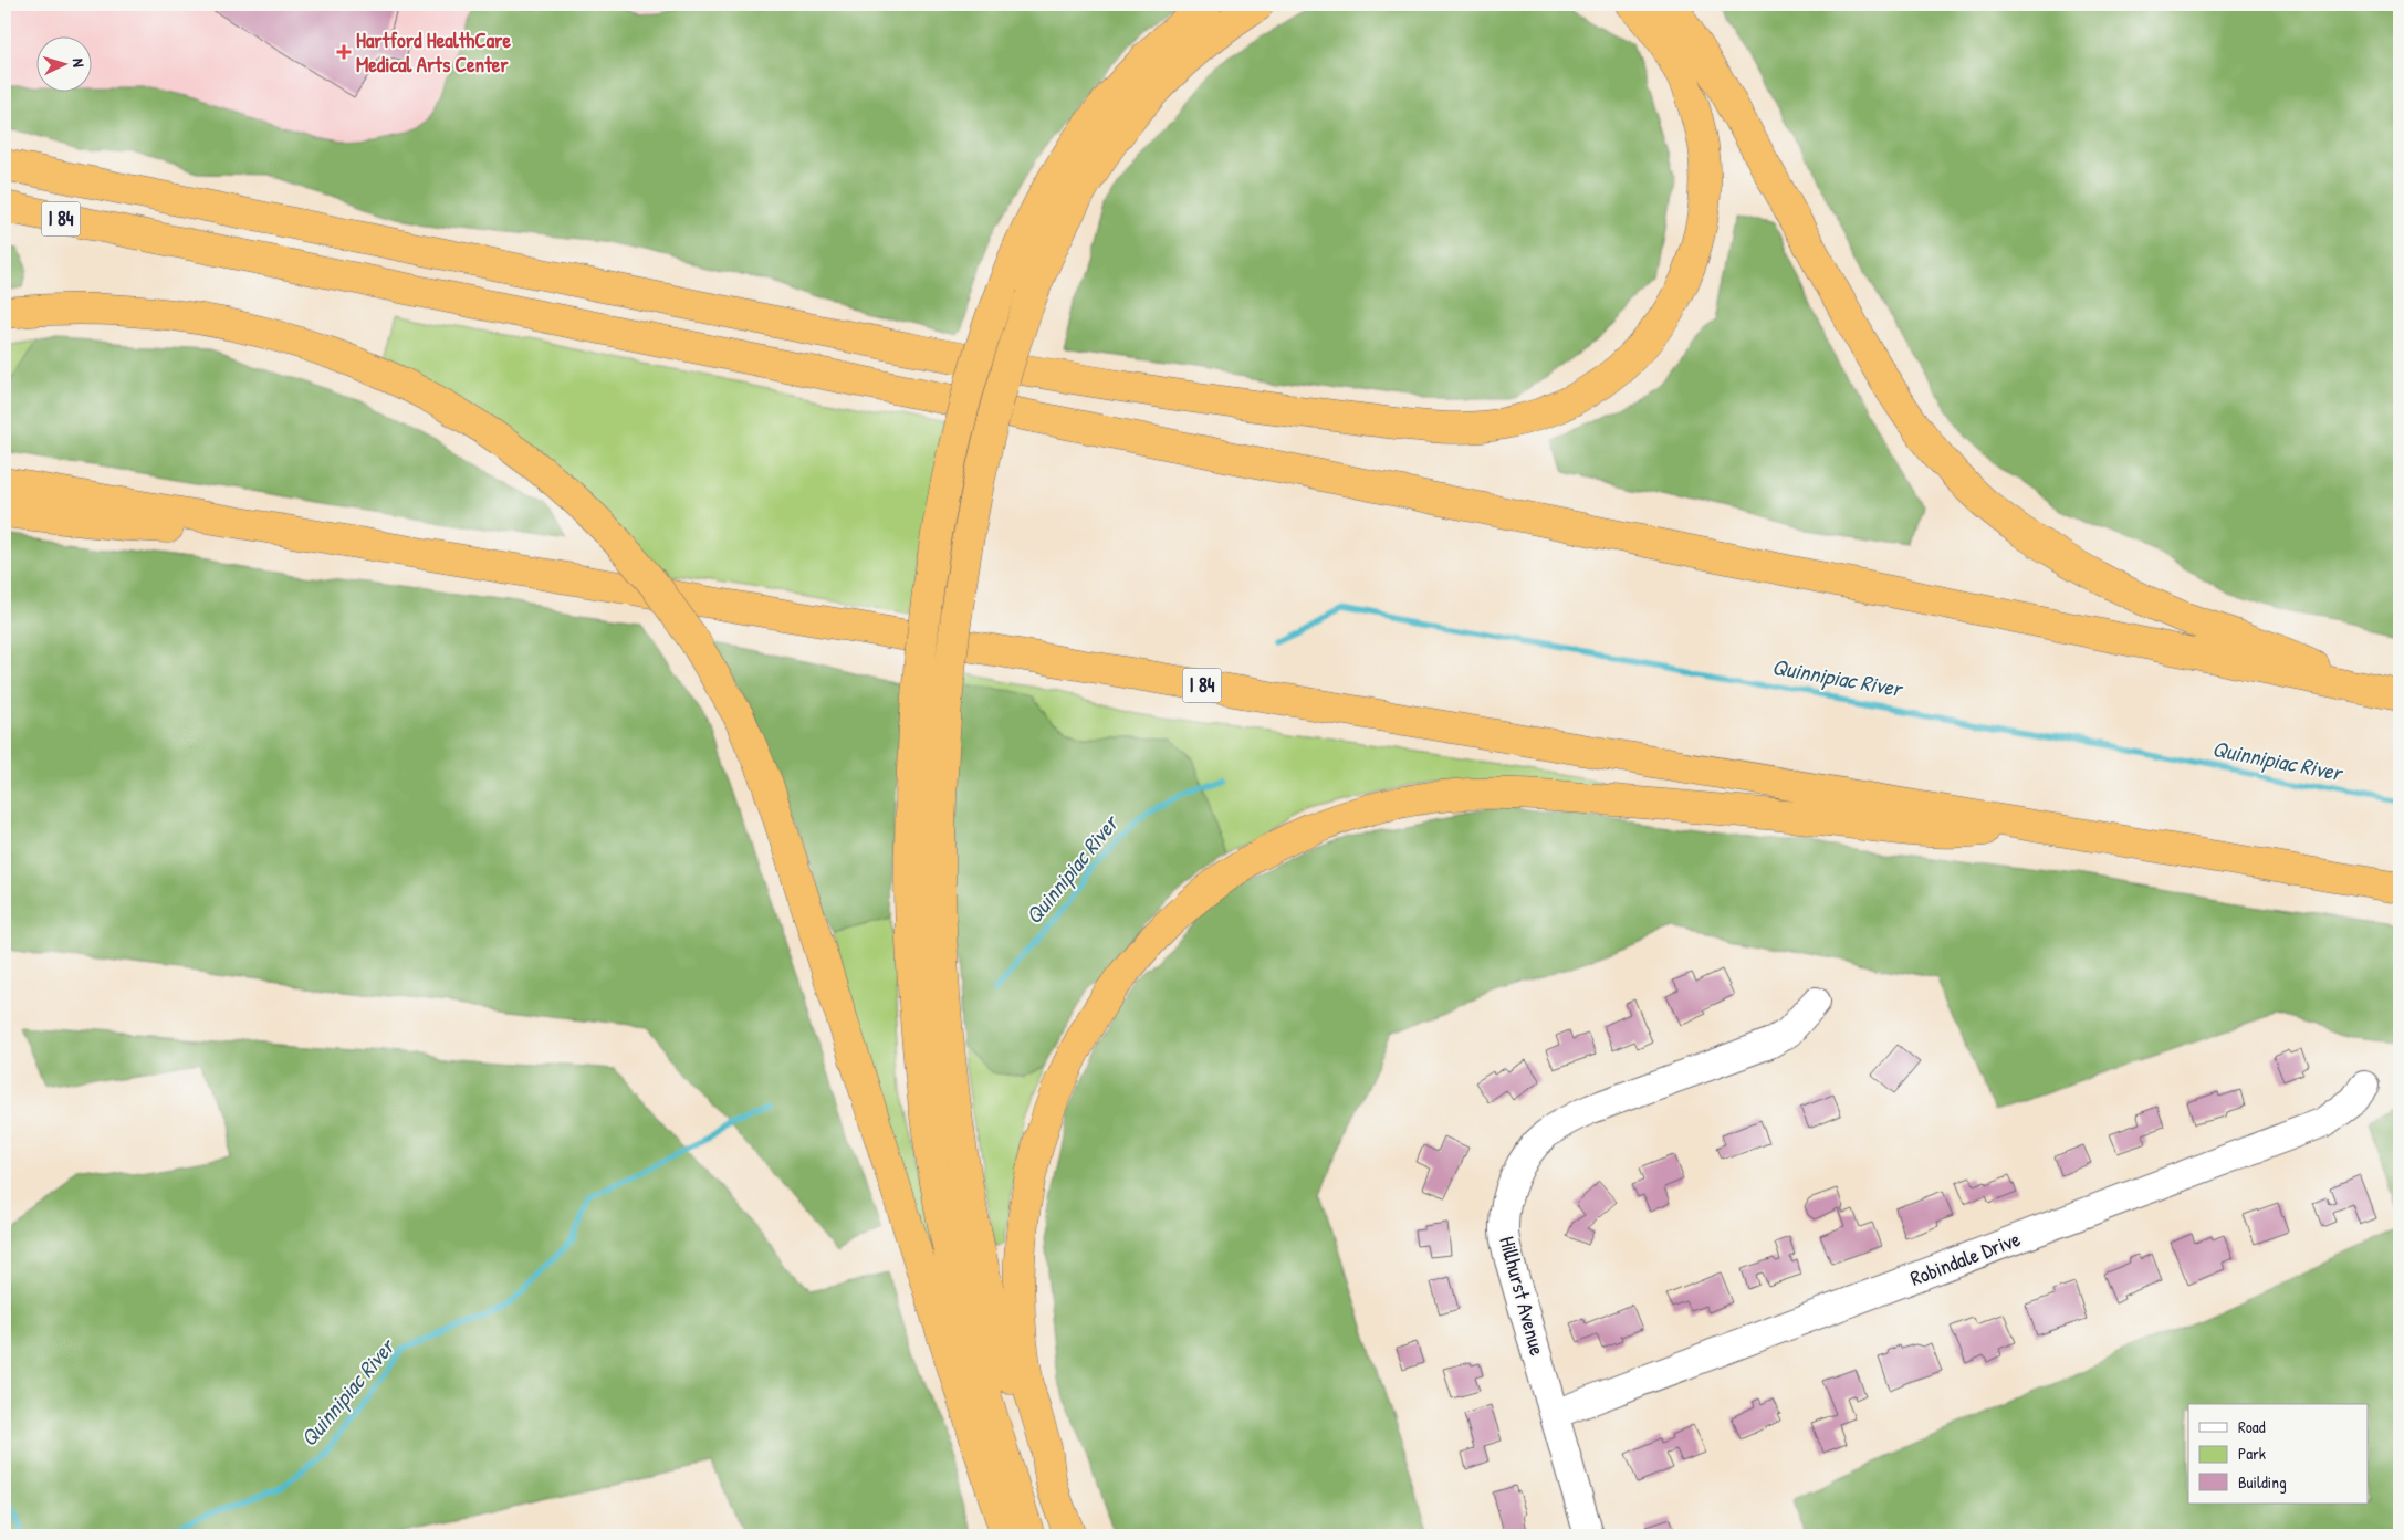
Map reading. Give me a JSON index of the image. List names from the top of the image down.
{
  "streets": {
    "highway": ["I 84"],
    "street": ["Robindale Drive", "Hillhurst Avenue"]
  },
  "crossings": [
    ["Robindale Drive", "Hillhurst Avenue"]
  ],
  "water": ["Quinnipiac River"],
  "places": {
    "health": ["Hartford HealthCare Medical Arts Center"]
  },
  "legend": ["Road", "Park", "Building"],
  "north": "right"
}
